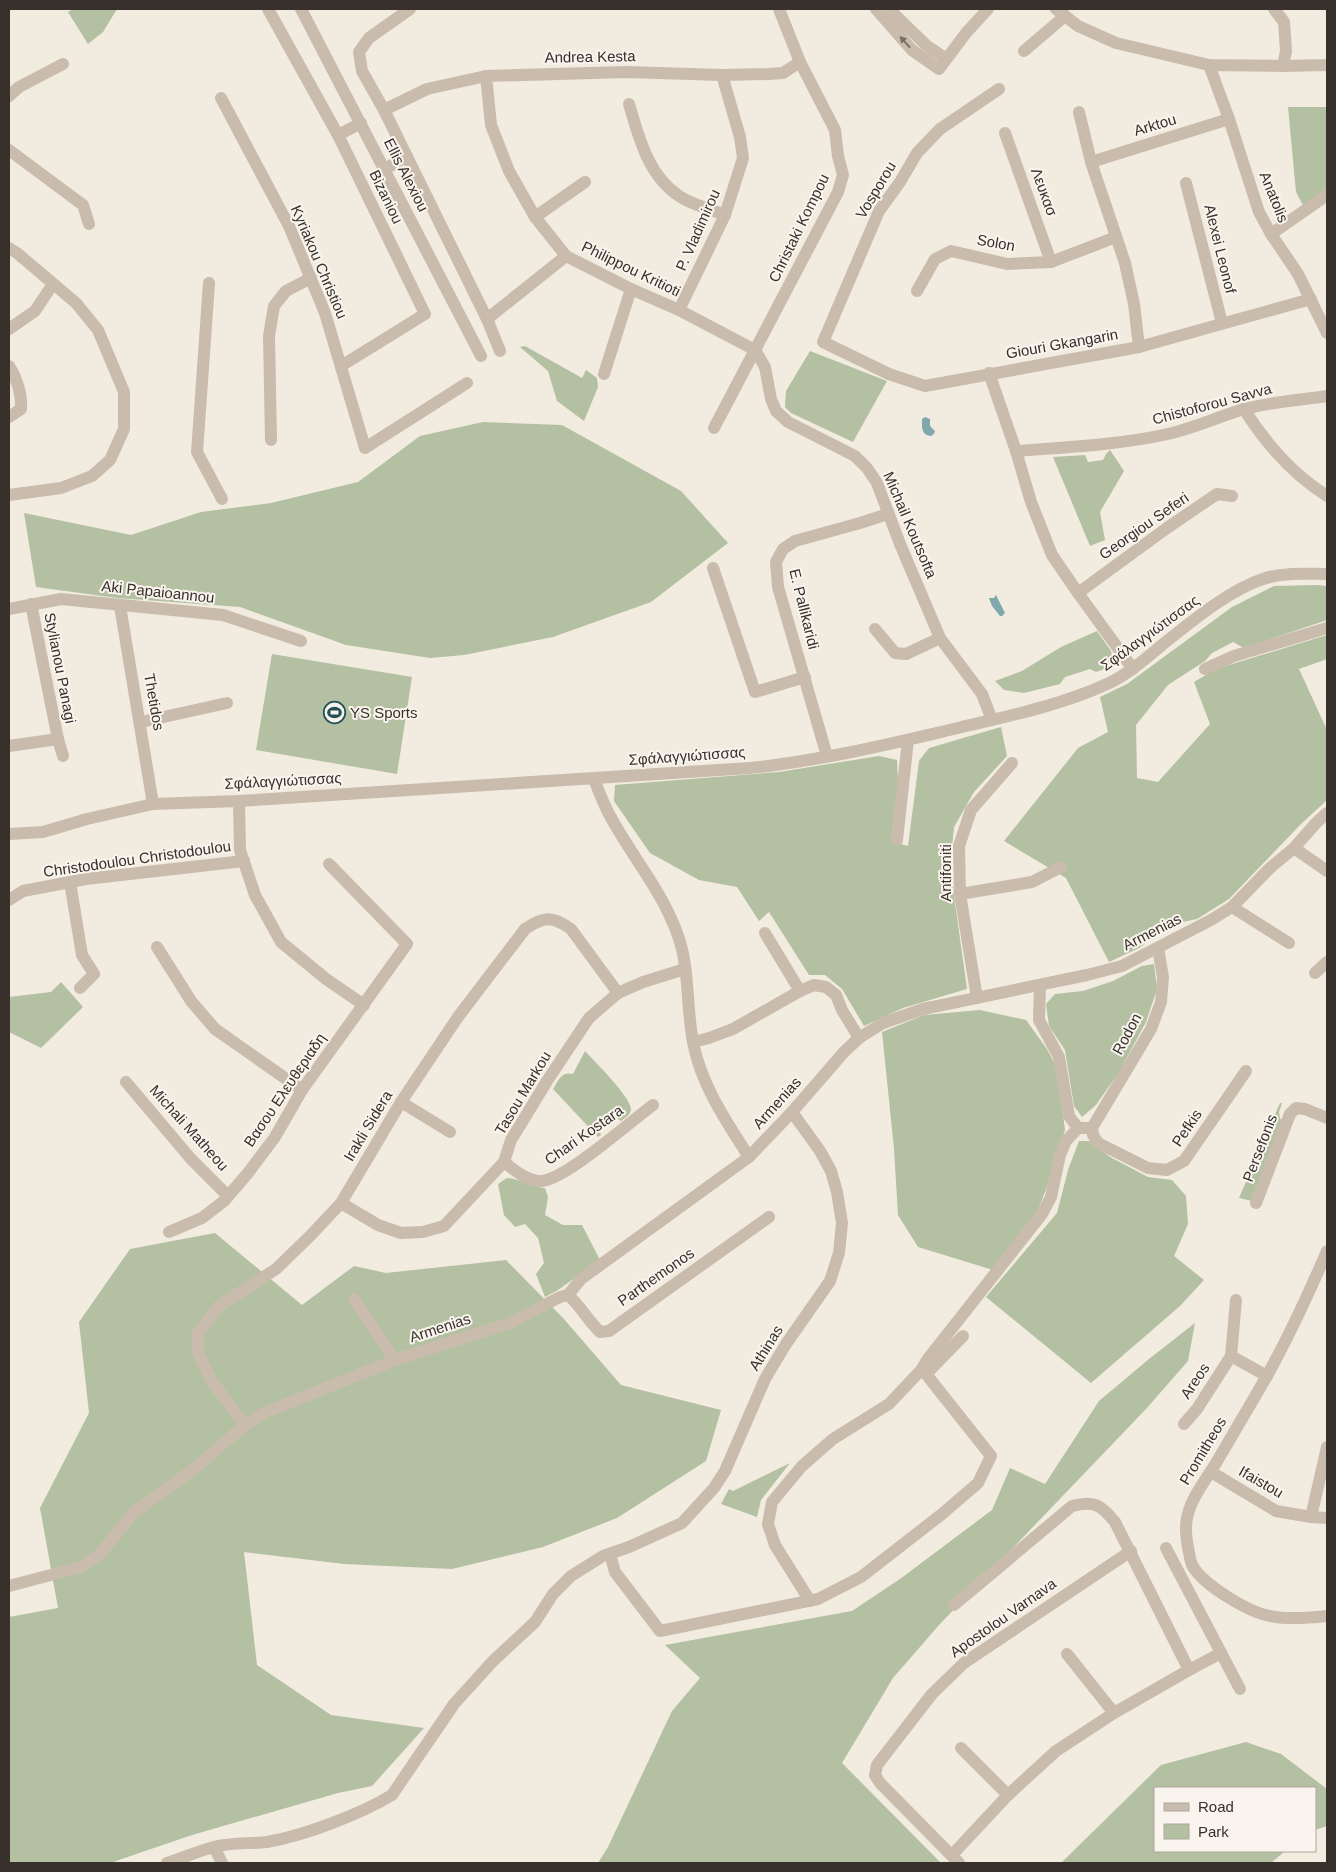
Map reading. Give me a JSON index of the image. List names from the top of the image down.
{
  "streets": {
    "street": [
      "Andrea Kesta",
      "Arktou",
      "Ellis Alexiou",
      "Vosporou",
      "Λευκασ",
      "Bizaniou",
      "Anatolis",
      "Christaki Kompou",
      "P. Vladimirou",
      "Solon",
      "Alexei Leonof",
      "Kyriakou Christiou",
      "Philippou Kritioti",
      "Giouri Gkangarin",
      "Chistoforou Savva",
      "Michail Koutsofta",
      "Georgiou Seferi",
      "Aki Papaioannou",
      "E. Pallikaridi",
      "Σφάλαγγιώτισσας",
      "Stylianou Panagi",
      "Thetidos",
      "Christodoulou Christodoulou",
      "Antifoniti",
      "Armenias",
      "Rodon",
      "Βασου Ελευθεριαδη",
      "Tasou Markou",
      "Irakli Sidera",
      "Michali Matheou",
      "Pefkis",
      "Chari Kostara",
      "Persefonis",
      "Parthemonos",
      "Athinas",
      "Areos",
      "Promitheos",
      "Ifaistou",
      "Apostolou Varnava"
    ]
  },
  "crossings": [
    ["Andrea Kesta", "Ellis Alexiou"],
    ["Andrea Kesta", "Christaki Kompou"],
    ["Andrea Kesta", "P. Vladimirou"],
    ["Andrea Kesta", "Philippou Kritioti"],
    ["Arktou", "Anatolis"],
    ["Vosporou", "Giouri Gkangarin"],
    ["Λευκασ", "Solon"],
    ["Bizaniou", "Kyriakou Christiou"],
    ["Anatolis", "Giouri Gkangarin"],
    ["Christaki Kompou", "Philippou Kritioti"],
    ["Christaki Kompou", "Michail Koutsofta"],
    ["P. Vladimirou", "Philippou Kritioti"],
    ["Alexei Leonof", "Giouri Gkangarin"],
    ["Philippou Kritioti", "Michail Koutsofta"],
    ["Michail Koutsofta", "E. Pallikaridi"],
    ["Michail Koutsofta", "Σφάλαγγιώτισσας"],
    ["Aki Papaioannou", "Stylianou Panagi"],
    ["Aki Papaioannou", "Thetidos"],
    ["E. Pallikaridi", "Σφάλαγγιώτισσας"],
    ["Σφάλαγγιώτισσας", "Thetidos"],
    ["Antifoniti", "Armenias"],
    ["Armenias", "Rodon"],
    ["Armenias", "Irakli Sidera"],
    ["Armenias", "Parthemonos"],
    ["Armenias", "Athinas"],
    ["Rodon", "Pefkis"],
    ["Βασου Ελευθεριαδη", "Michali Matheou"],
    ["Tasou Markou", "Irakli Sidera"],
    ["Tasou Markou", "Chari Kostara"],
    ["Areos", "Promitheos"],
    ["Promitheos", "Ifaistou"]
  ],
  "places": {
    "sports": ["YS Sports"]
  },
  "legend": ["Road", "Park"]
}
